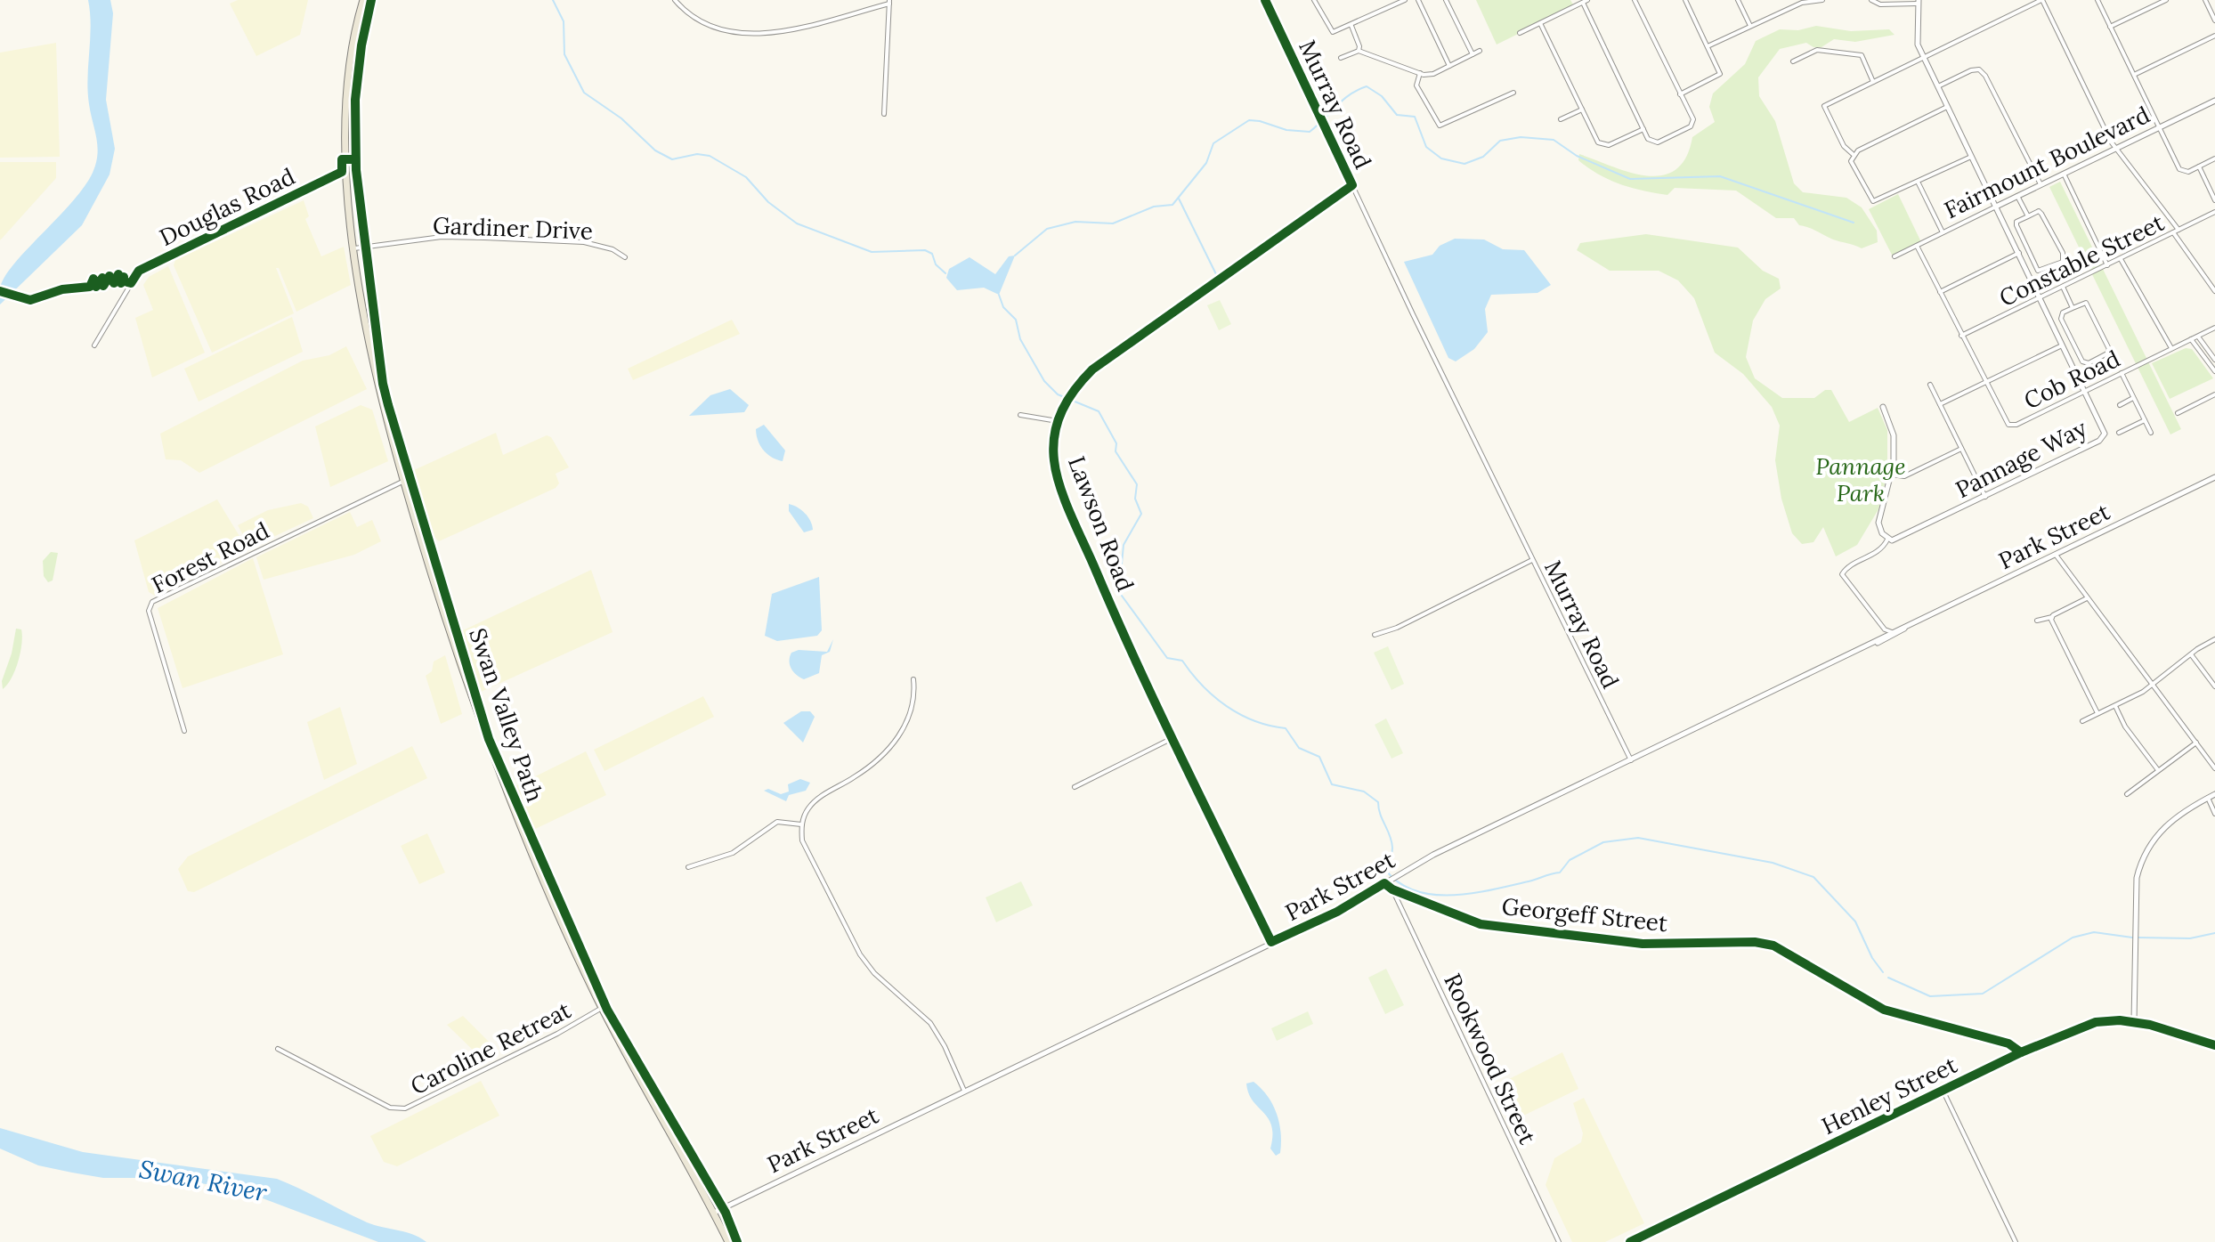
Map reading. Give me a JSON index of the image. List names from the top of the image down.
{
  "streets": {
    "street": [
      "Murray Road",
      "Fairmount Boulevard",
      "Douglas Road",
      "Gardiner Drive",
      "Constable Street",
      "Cob Road",
      "Pannage Way",
      "Lawson Road",
      "Park Street",
      "Forest Road",
      "Georgeff Street",
      "Caroline Retreat",
      "Rookwood Street",
      "Henley Street"
    ],
    "cycle path": ["Swan Valley Path"]
  },
  "crossings": [
    ["Murray Road", "Lawson Road"],
    ["Murray Road", "Park Street"],
    ["Fairmount Boulevard", "Cob Road"],
    ["Fairmount Boulevard", "Pannage Way"],
    ["Constable Street", "Cob Road"],
    ["Constable Street", "Pannage Way"],
    ["Cob Road", "Pannage Way"],
    ["Lawson Road", "Park Street"],
    ["Park Street", "Georgeff Street"],
    ["Georgeff Street", "Rookwood Street"],
    ["Georgeff Street", "Henley Street"]
  ],
  "water": ["Swan River"],
  "parks": ["Pannage Park"]
}
